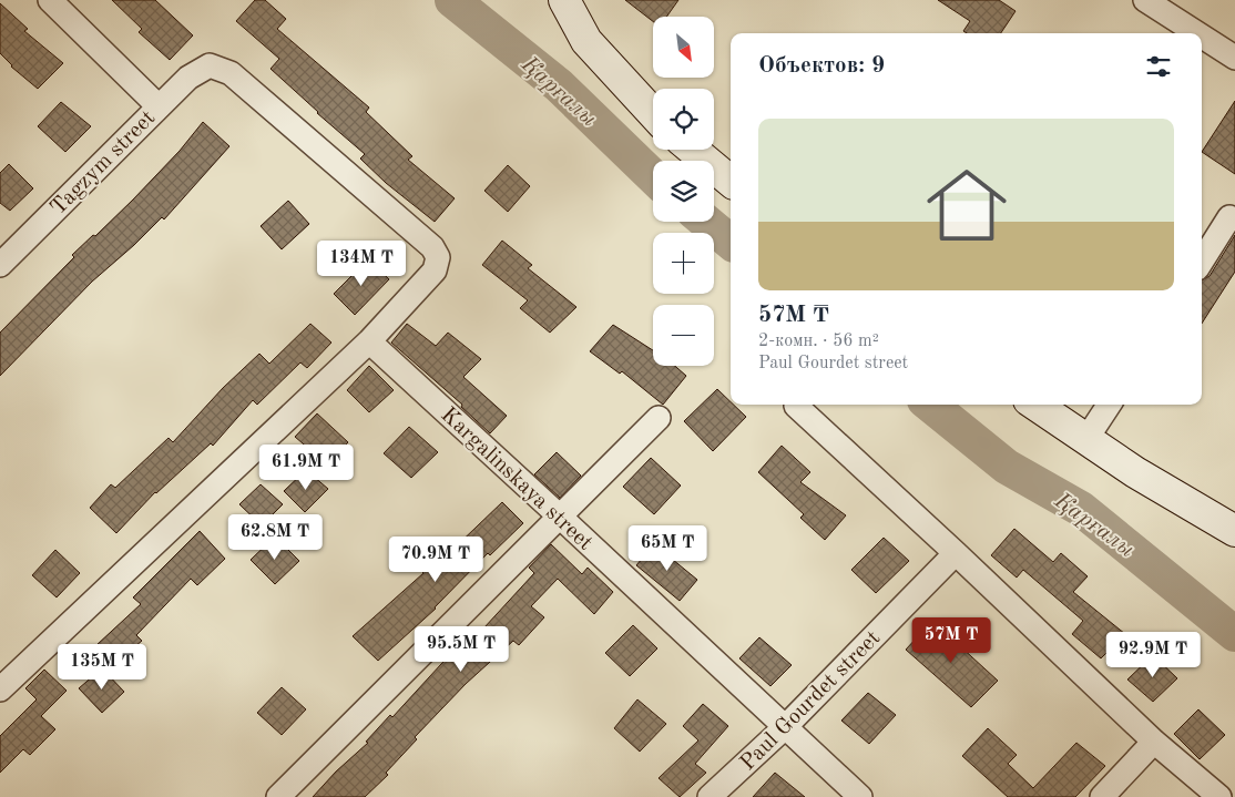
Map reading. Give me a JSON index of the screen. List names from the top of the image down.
{
  "streets": {
    "street": ["Tagzym street", "Kargalinskaya street", "Paul Gourdet street"]
  },
  "crossings": [
    ["Tagzym street", "Kargalinskaya street"],
    ["Kargalinskaya street", "Paul Gourdet street"]
  ],
  "water": ["Қарғалы"],
  "north": "bottom right",
  "page": {
    "map_buttons": ["+", "−"],
    "heading": "Объектов: 9",
    "list": [
      {
        "name": "57M ₸",
        "note": "2-комн. · 56 m² · Paul Gourdet street"
      }
    ],
    "price": [
      "134M ₸",
      "61.9M ₸",
      "62.8M ₸",
      "65M ₸",
      "70.9M ₸",
      "57M ₸",
      "95.5M ₸",
      "92.9M ₸",
      "135M ₸"
    ]
  }
}
